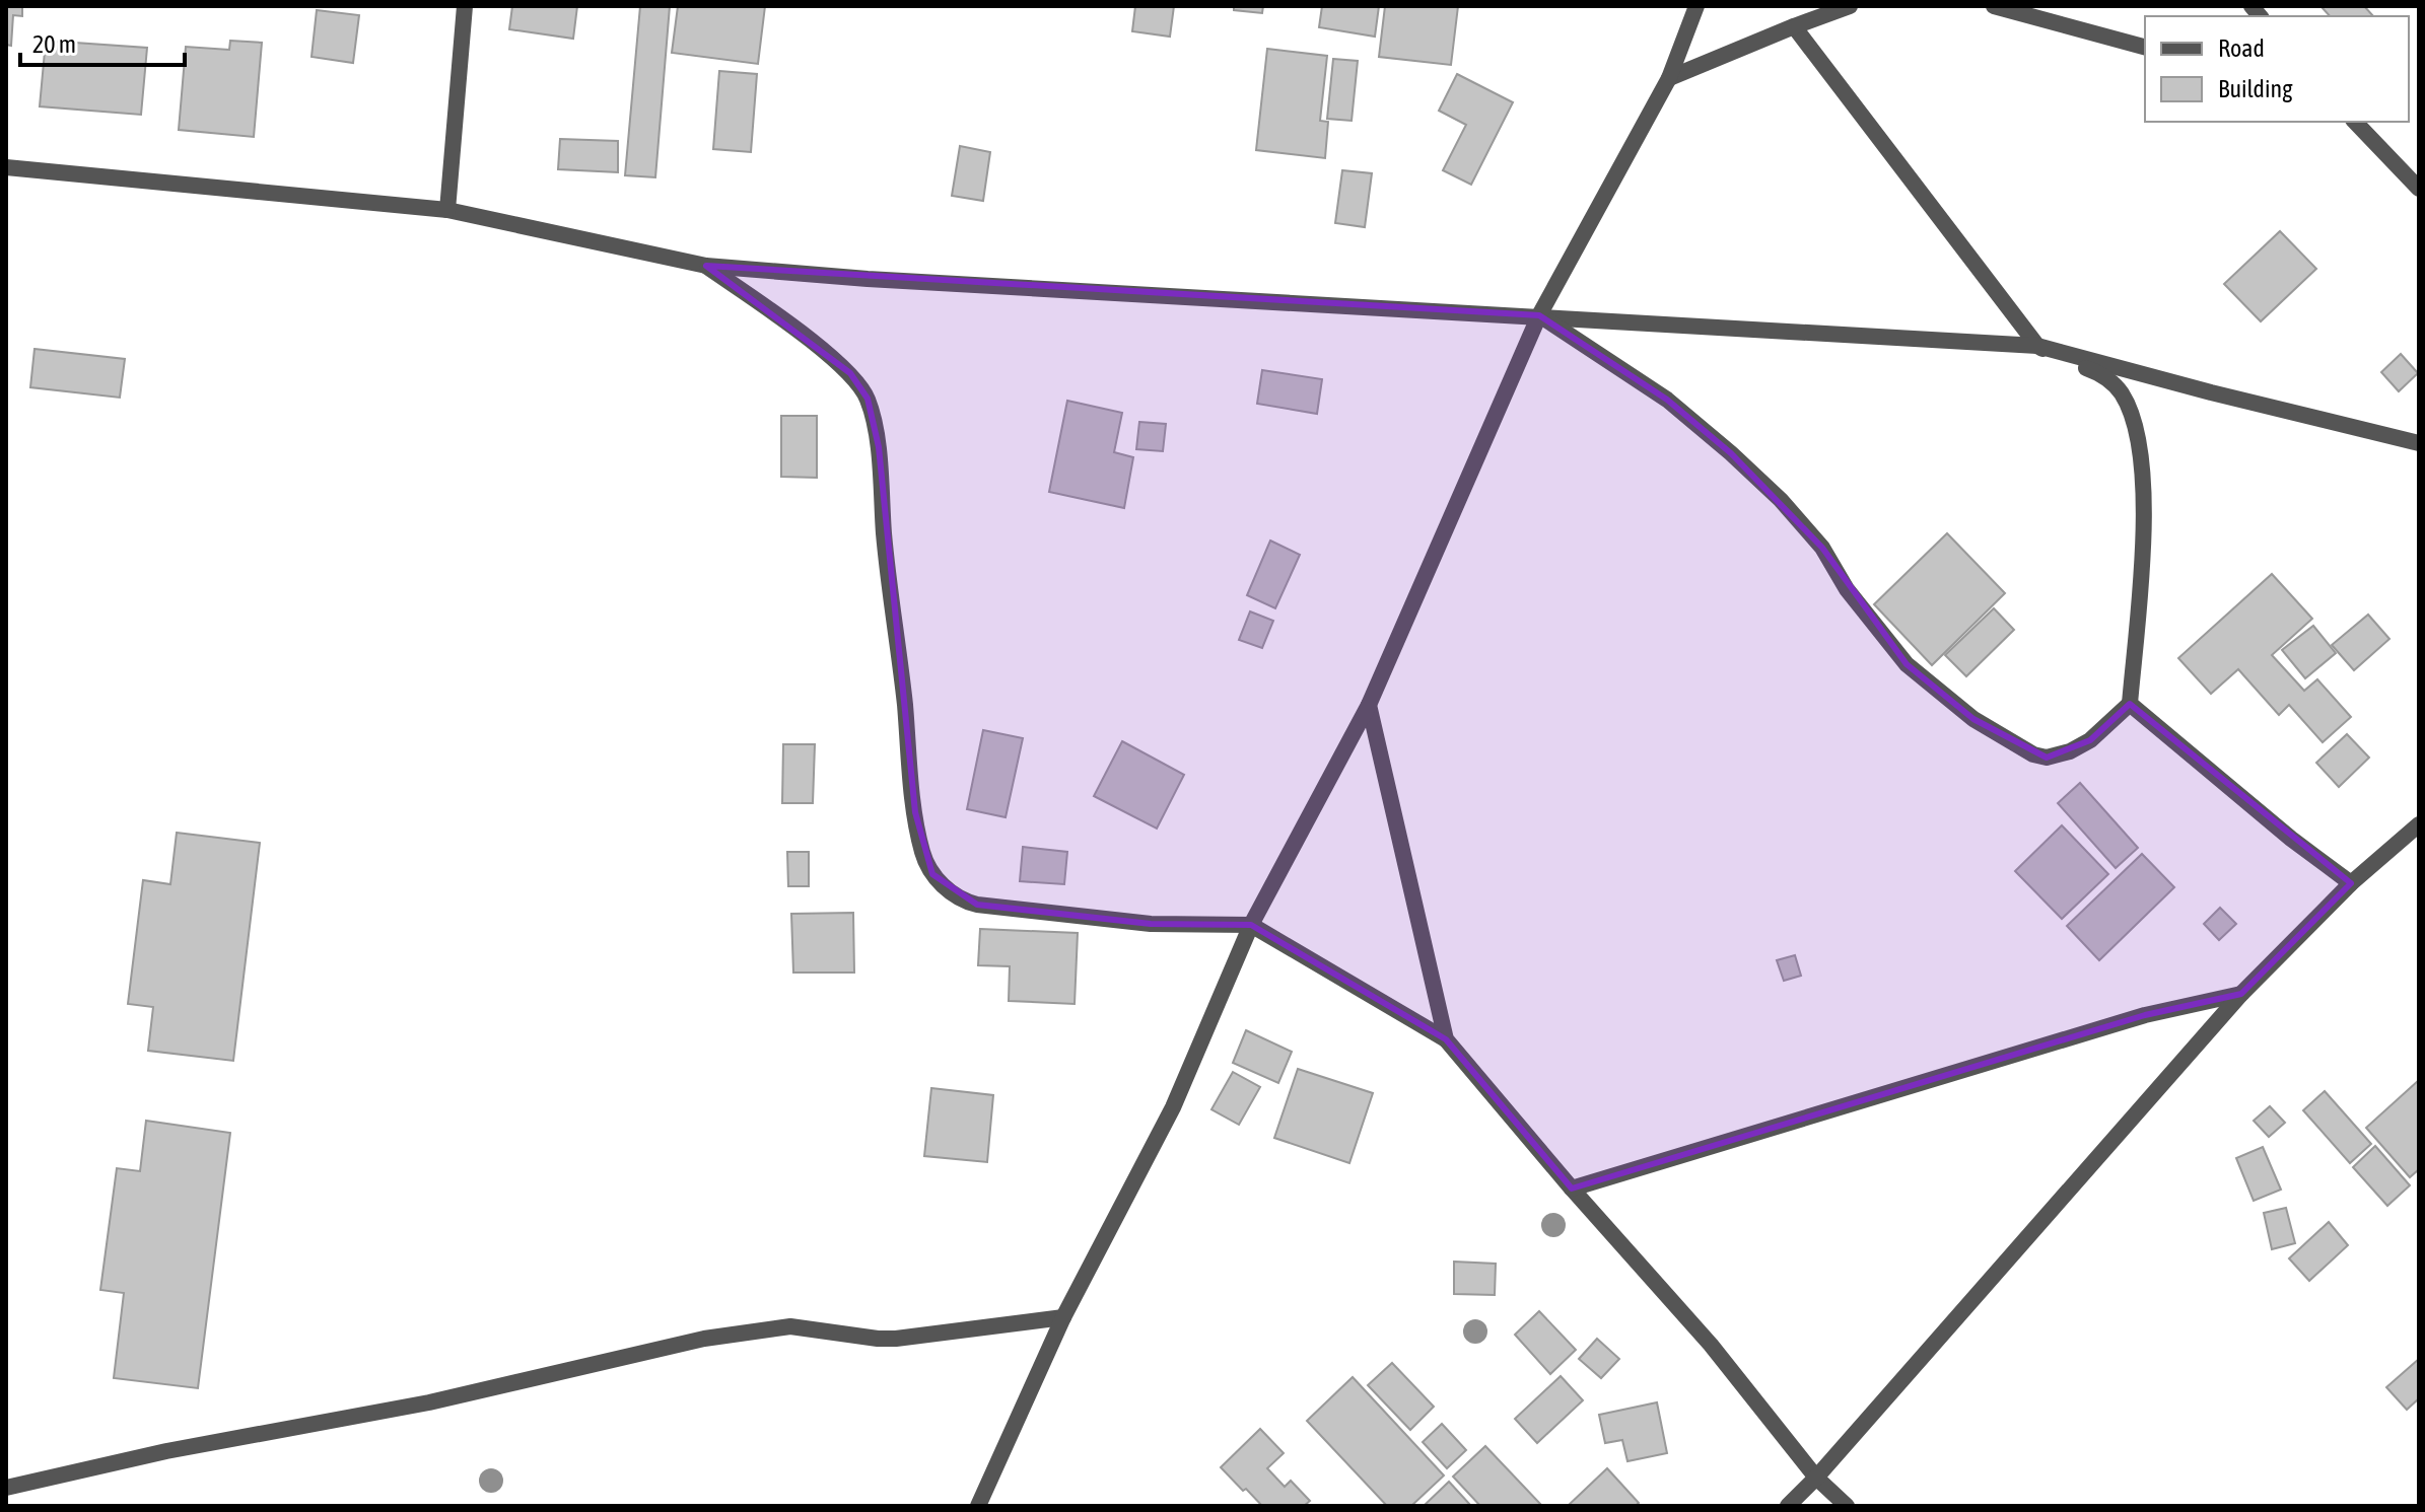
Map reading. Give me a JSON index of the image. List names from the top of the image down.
{
  "legend": ["Road", "Building"],
  "scale_bar": "20 m"
}
